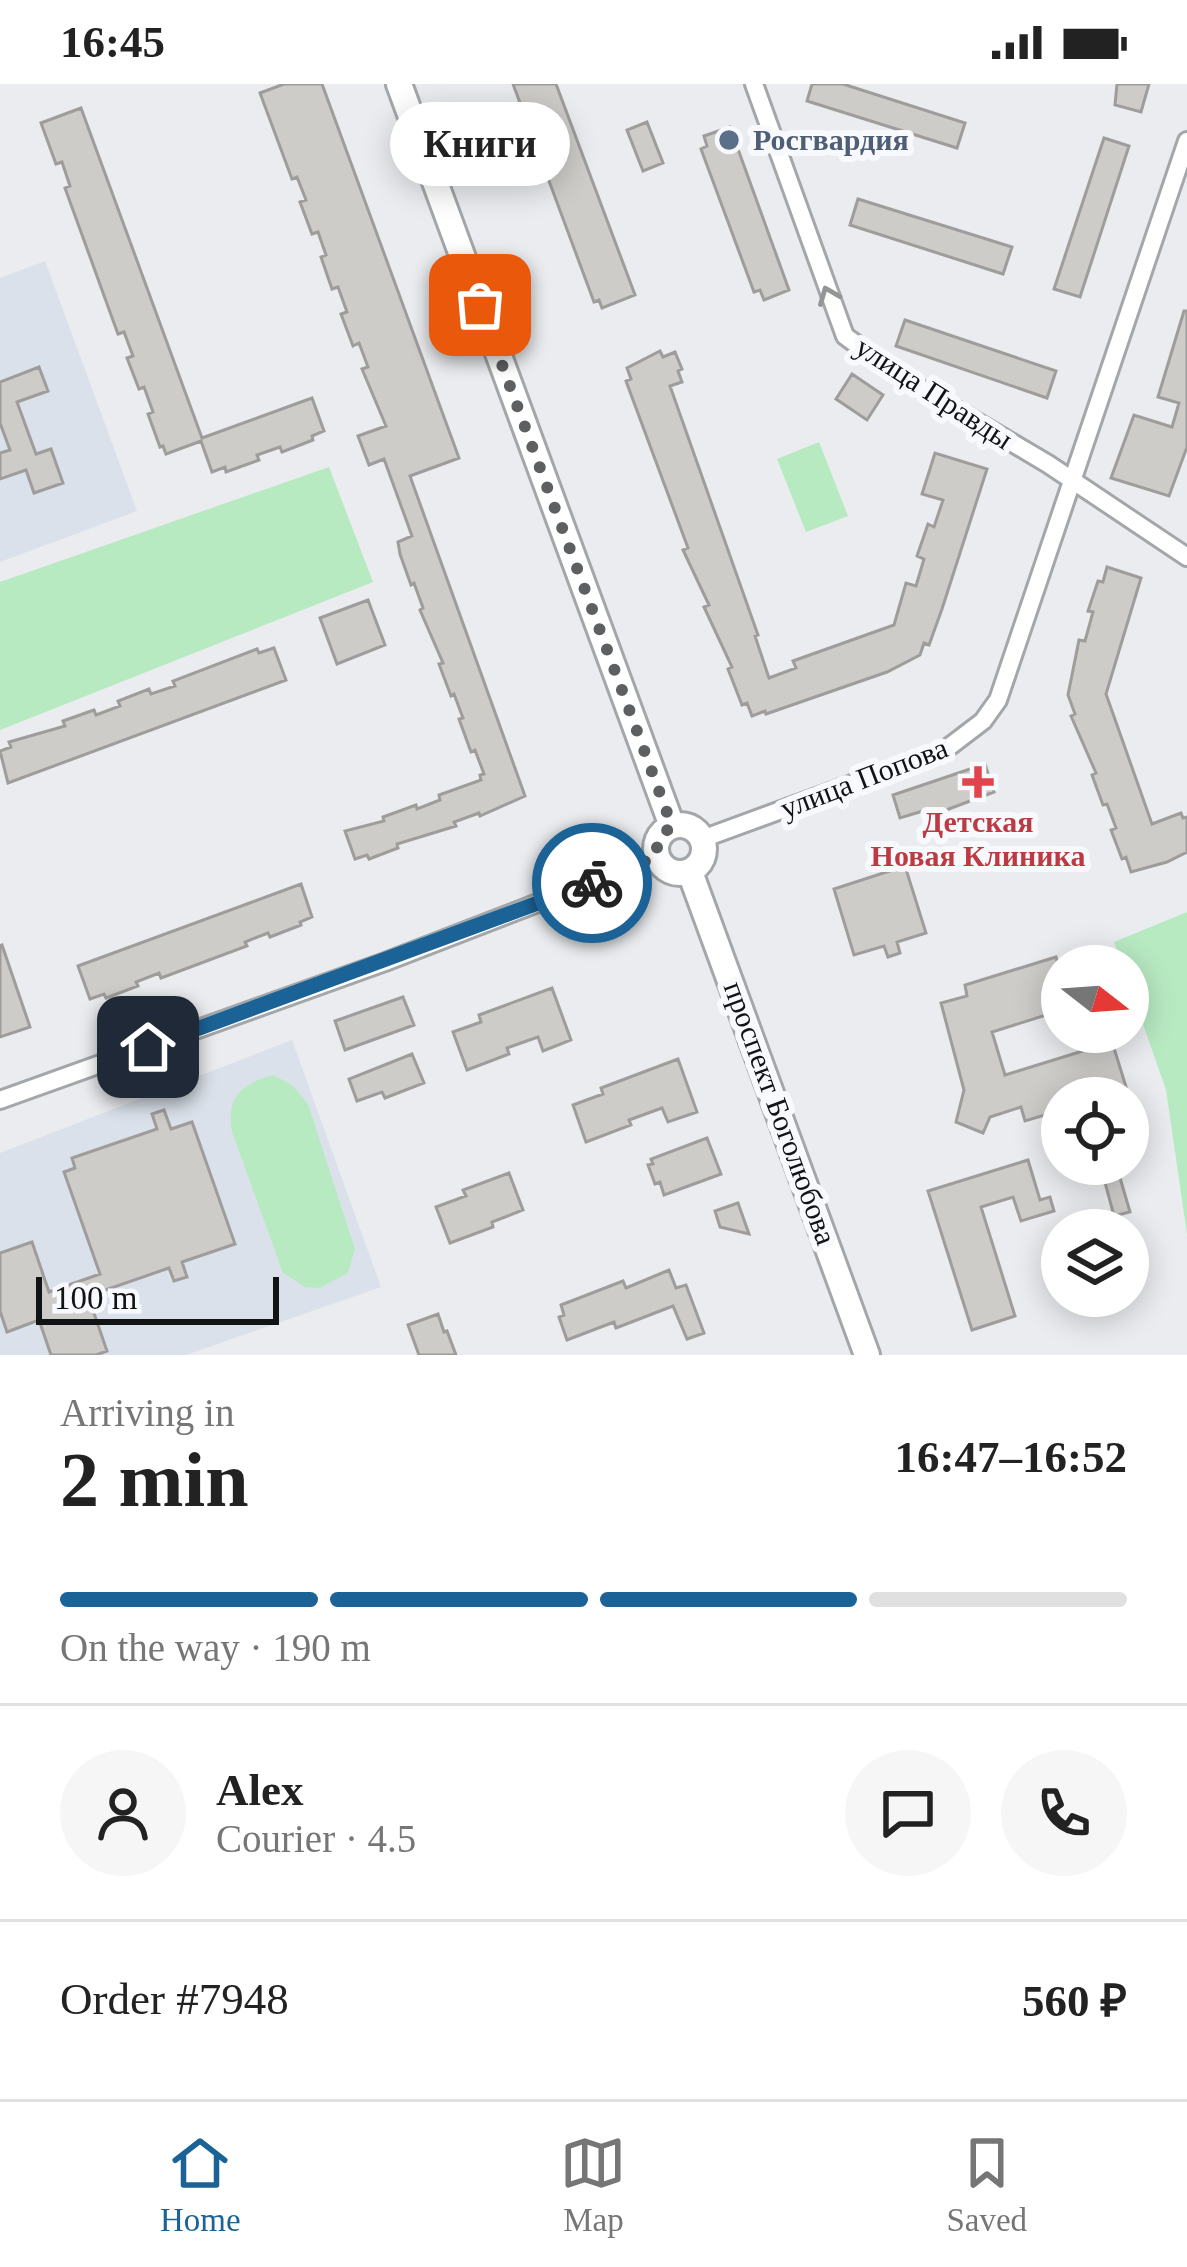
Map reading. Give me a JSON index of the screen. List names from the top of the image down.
{
  "streets": {
    "main road": ["проспект Боголюбова"],
    "street": ["улица Правды", "улица Попова"]
  },
  "crossings": [
    ["улица Правды", "улица Попова"],
    ["улица Попова", "проспект Боголюбова"]
  ],
  "one_way": ["улица Правды"],
  "places": {
    "other": ["Росгвардия", "Книги"],
    "health": ["Детская Новая Клиника"]
  },
  "scale_bar": "100 m",
  "north": "right",
  "page": {
    "status": "16:45",
    "bubble": "Книги",
    "scale": "100 m",
    "heading": ["2 min", "Arriving in", "16:47–16:52"],
    "panel": [
      "Alex",
      "Courier · 4.5",
      "Order #7948",
      "560 ₽"
    ],
    "bar": "On the way · 190 m",
    "tabs": ["Home", "Map", "Saved"]
  }
}
